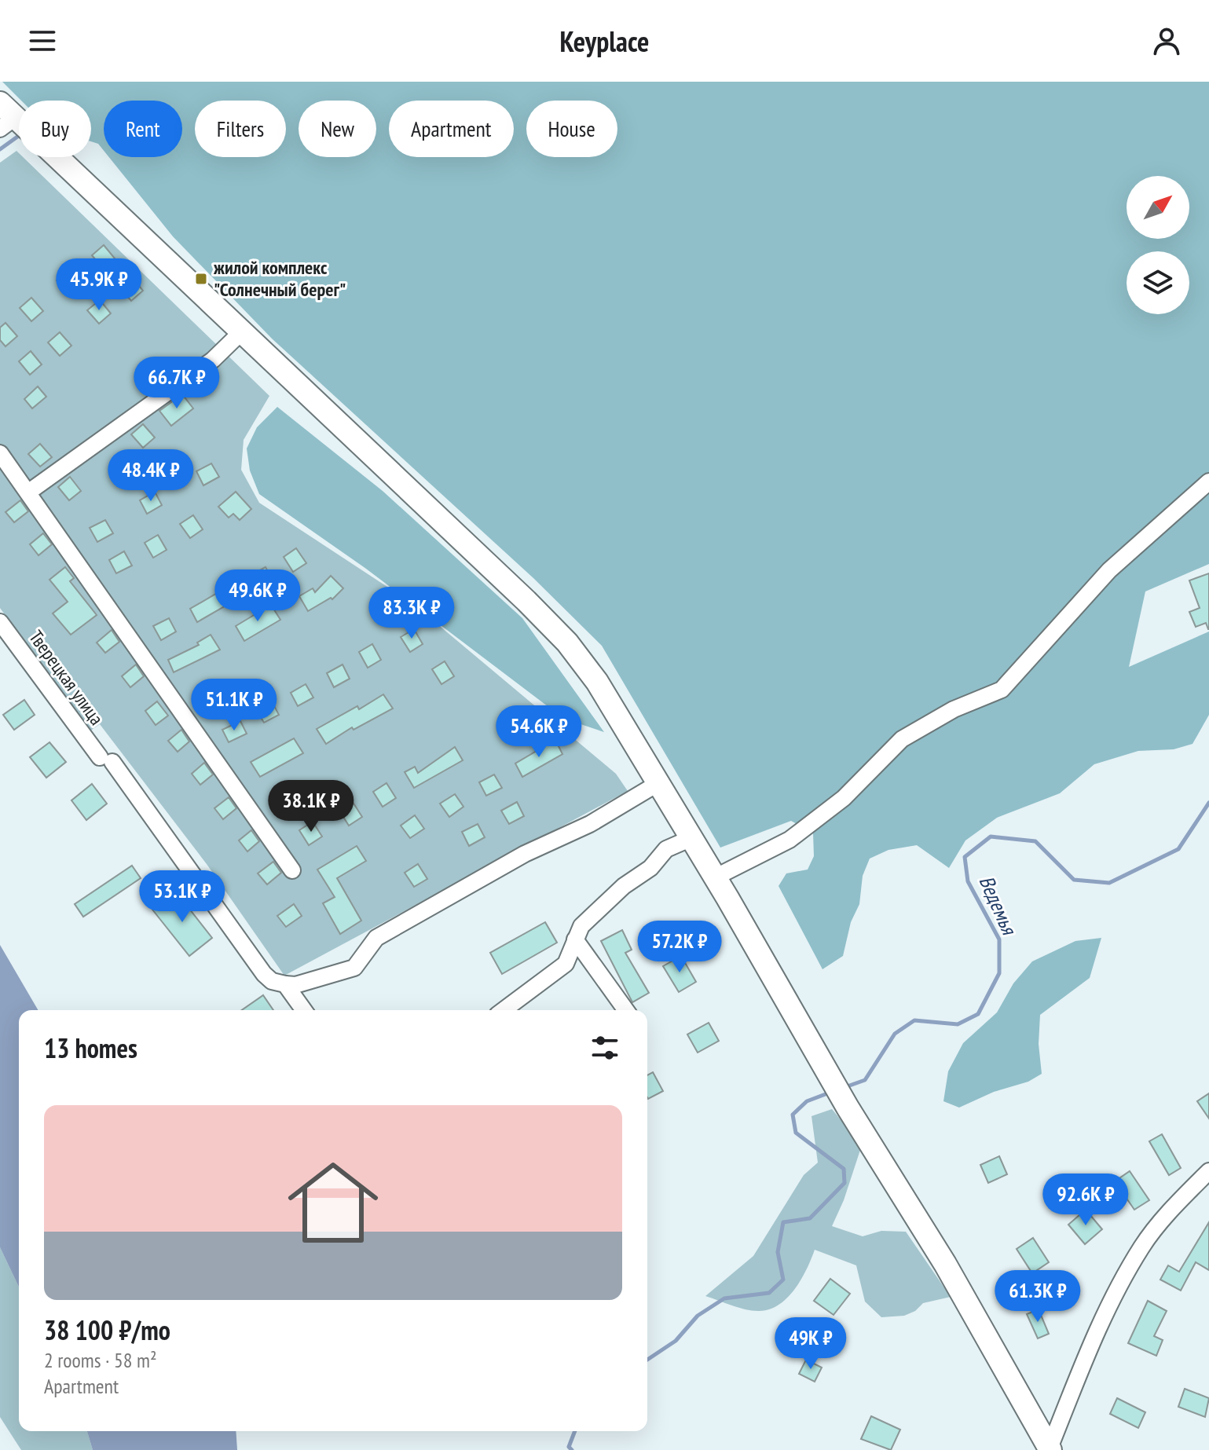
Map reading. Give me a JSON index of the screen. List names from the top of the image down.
{
  "streets": {
    "street": ["Тверецкая улица"]
  },
  "water": ["Ведемья"],
  "places": {
    "transit": ["жилой комплекс \"Солнечный берег\""]
  },
  "north": "top right",
  "page": {
    "header": "Keyplace",
    "chip": [
      "Buy",
      "Rent",
      "Filters",
      "New",
      "Apartment",
      "House"
    ],
    "price": [
      "45.9K ₽",
      "66.7K ₽",
      "48.4K ₽",
      "49.6K ₽",
      "83.3K ₽",
      "51.1K ₽",
      "54.6K ₽",
      "38.1K ₽",
      "53.1K ₽",
      "57.2K ₽",
      "92.6K ₽",
      "61.3K ₽",
      "49K ₽"
    ],
    "heading": "13 homes",
    "list": [
      {
        "name": "38 100 ₽/mo",
        "note": "2 rooms · 58 m² · Apartment"
      }
    ]
  }
}
